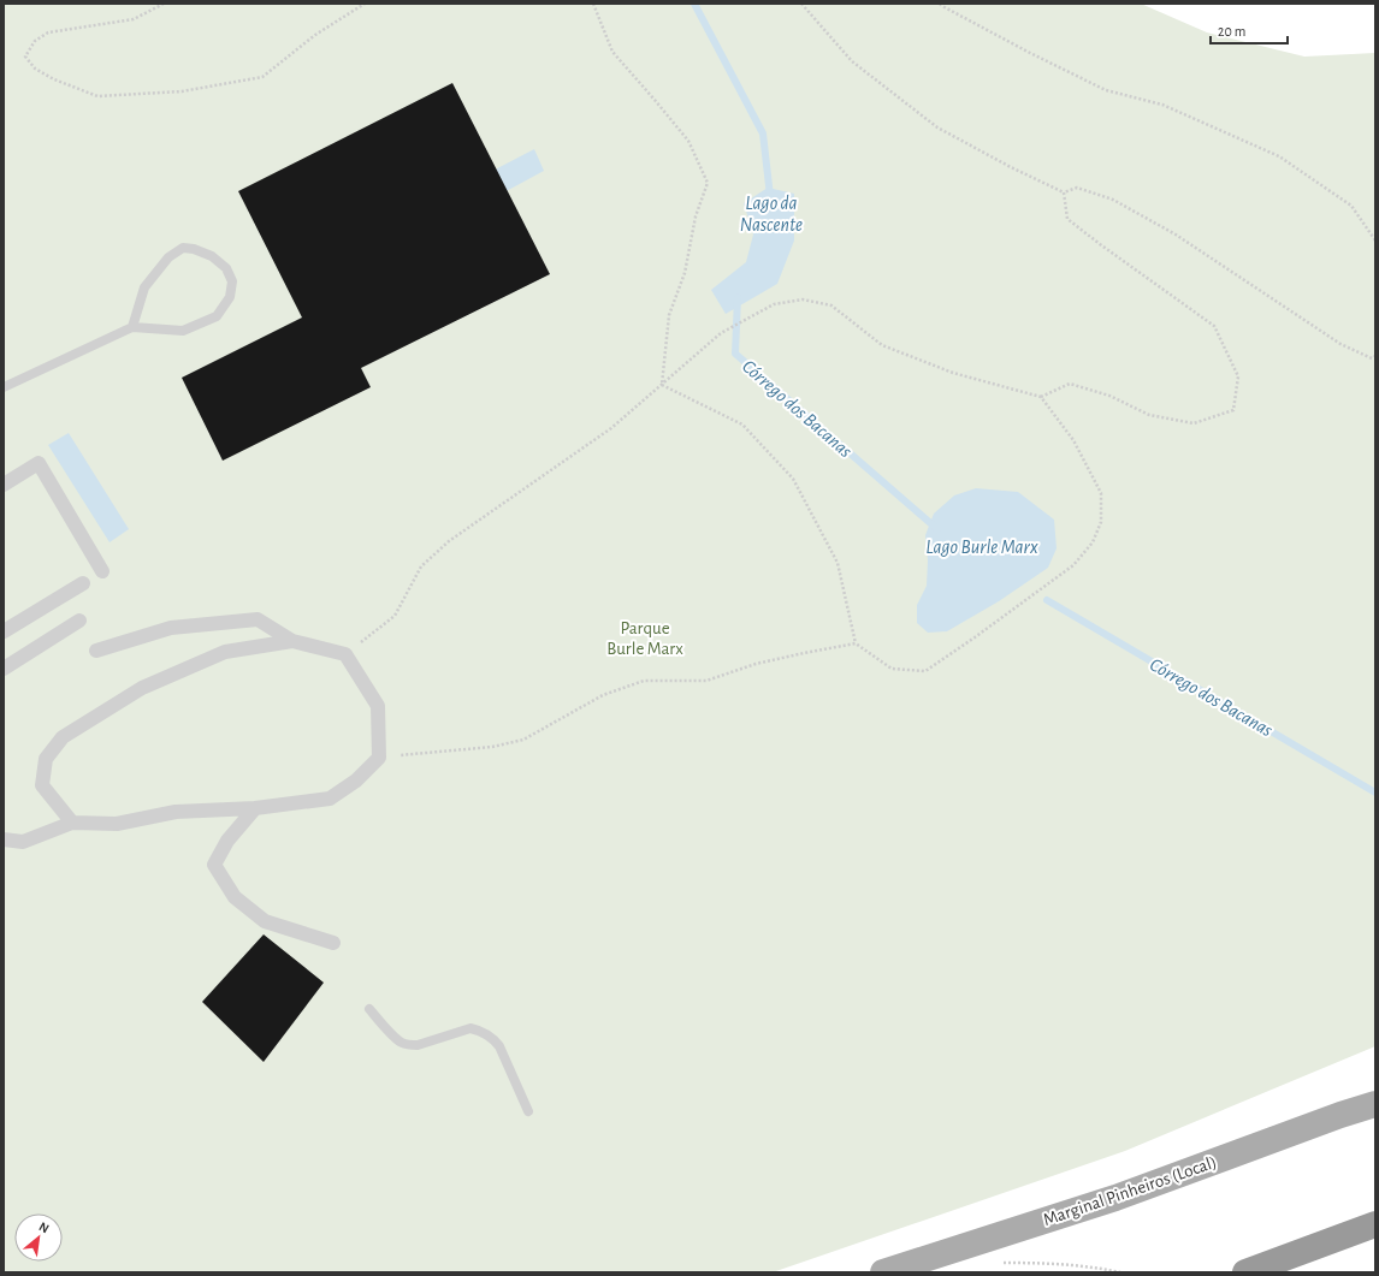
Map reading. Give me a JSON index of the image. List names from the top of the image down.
{
  "streets": {
    "main road": ["Marginal Pinheiros (Local)"]
  },
  "water": ["Lago da Nascente", "Córrego dos Bacanas", "Lago Burle Marx"],
  "parks": ["Parque Burle Marx"],
  "scale_bar": "20 m",
  "north": "top right"
}
